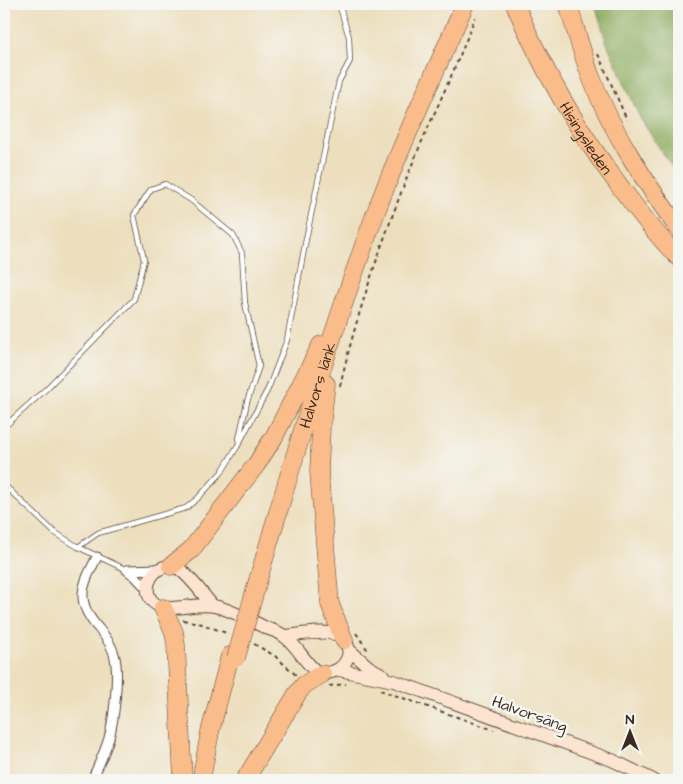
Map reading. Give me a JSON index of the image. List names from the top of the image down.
{
  "streets": {
    "highway": ["Hisingsleden", "Halvors länk"],
    "street": ["Halvorsäng"]
  },
  "north": "top"
}
